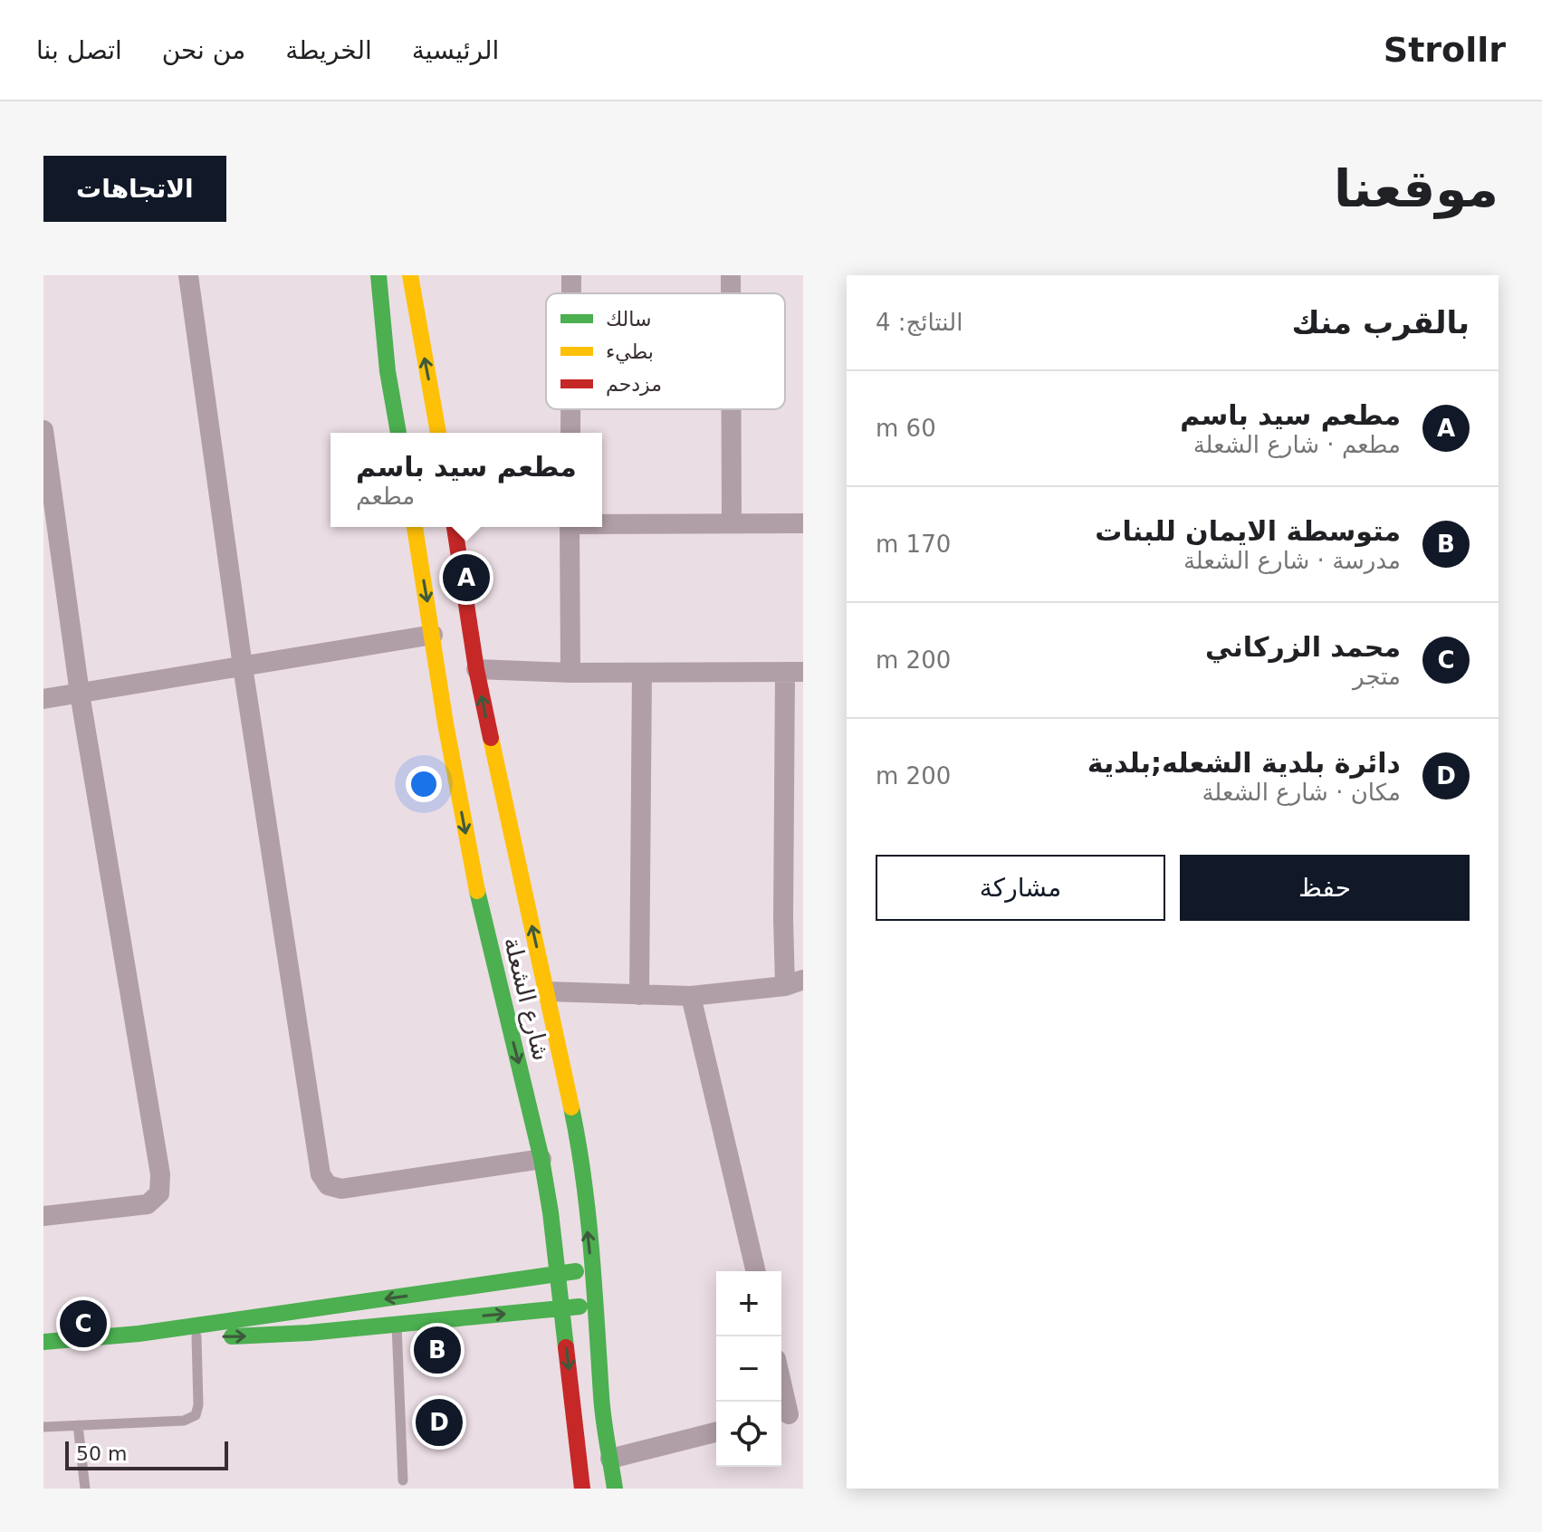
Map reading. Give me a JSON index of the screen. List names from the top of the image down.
{
  "streets": {
    "main road": ["شارع الشعلة"]
  },
  "legend": ["سالك", "بطيء", "مزدحم"],
  "scale_bar": "50 m",
  "page": {
    "header": "Strollr",
    "nav": [
      "الرئيسية",
      "الخريطة",
      "من نحن",
      "اتصل بنا"
    ],
    "buttons": [
      "الاتجاهات",
      ["حفظ", "مشاركة"]
    ],
    "title": "موقعنا",
    "heading": ["بالقرب منك", "النتائج: 4"],
    "list": [
      {
        "mark": "A",
        "name": "مطعم سيد باسم",
        "note": "مطعم · شارع الشعلة",
        "value": "60 m"
      },
      {
        "mark": "B",
        "name": "متوسطة الايمان للبنات",
        "note": "مدرسة · شارع الشعلة",
        "value": "170 m"
      },
      {
        "mark": "C",
        "name": "محمد الزركاني",
        "note": "متجر",
        "value": "200 m"
      },
      {
        "mark": "D",
        "name": "دائرة بلدية الشعله;بلدية",
        "note": "مكان · شارع الشعلة",
        "value": "200 m"
      }
    ],
    "popup": ["مطعم سيد باسم", "مطعم"],
    "pins": [
      "A",
      "C",
      "B",
      "D"
    ],
    "map_buttons": ["+", "−"],
    "scale": "50 m"
  }
}
